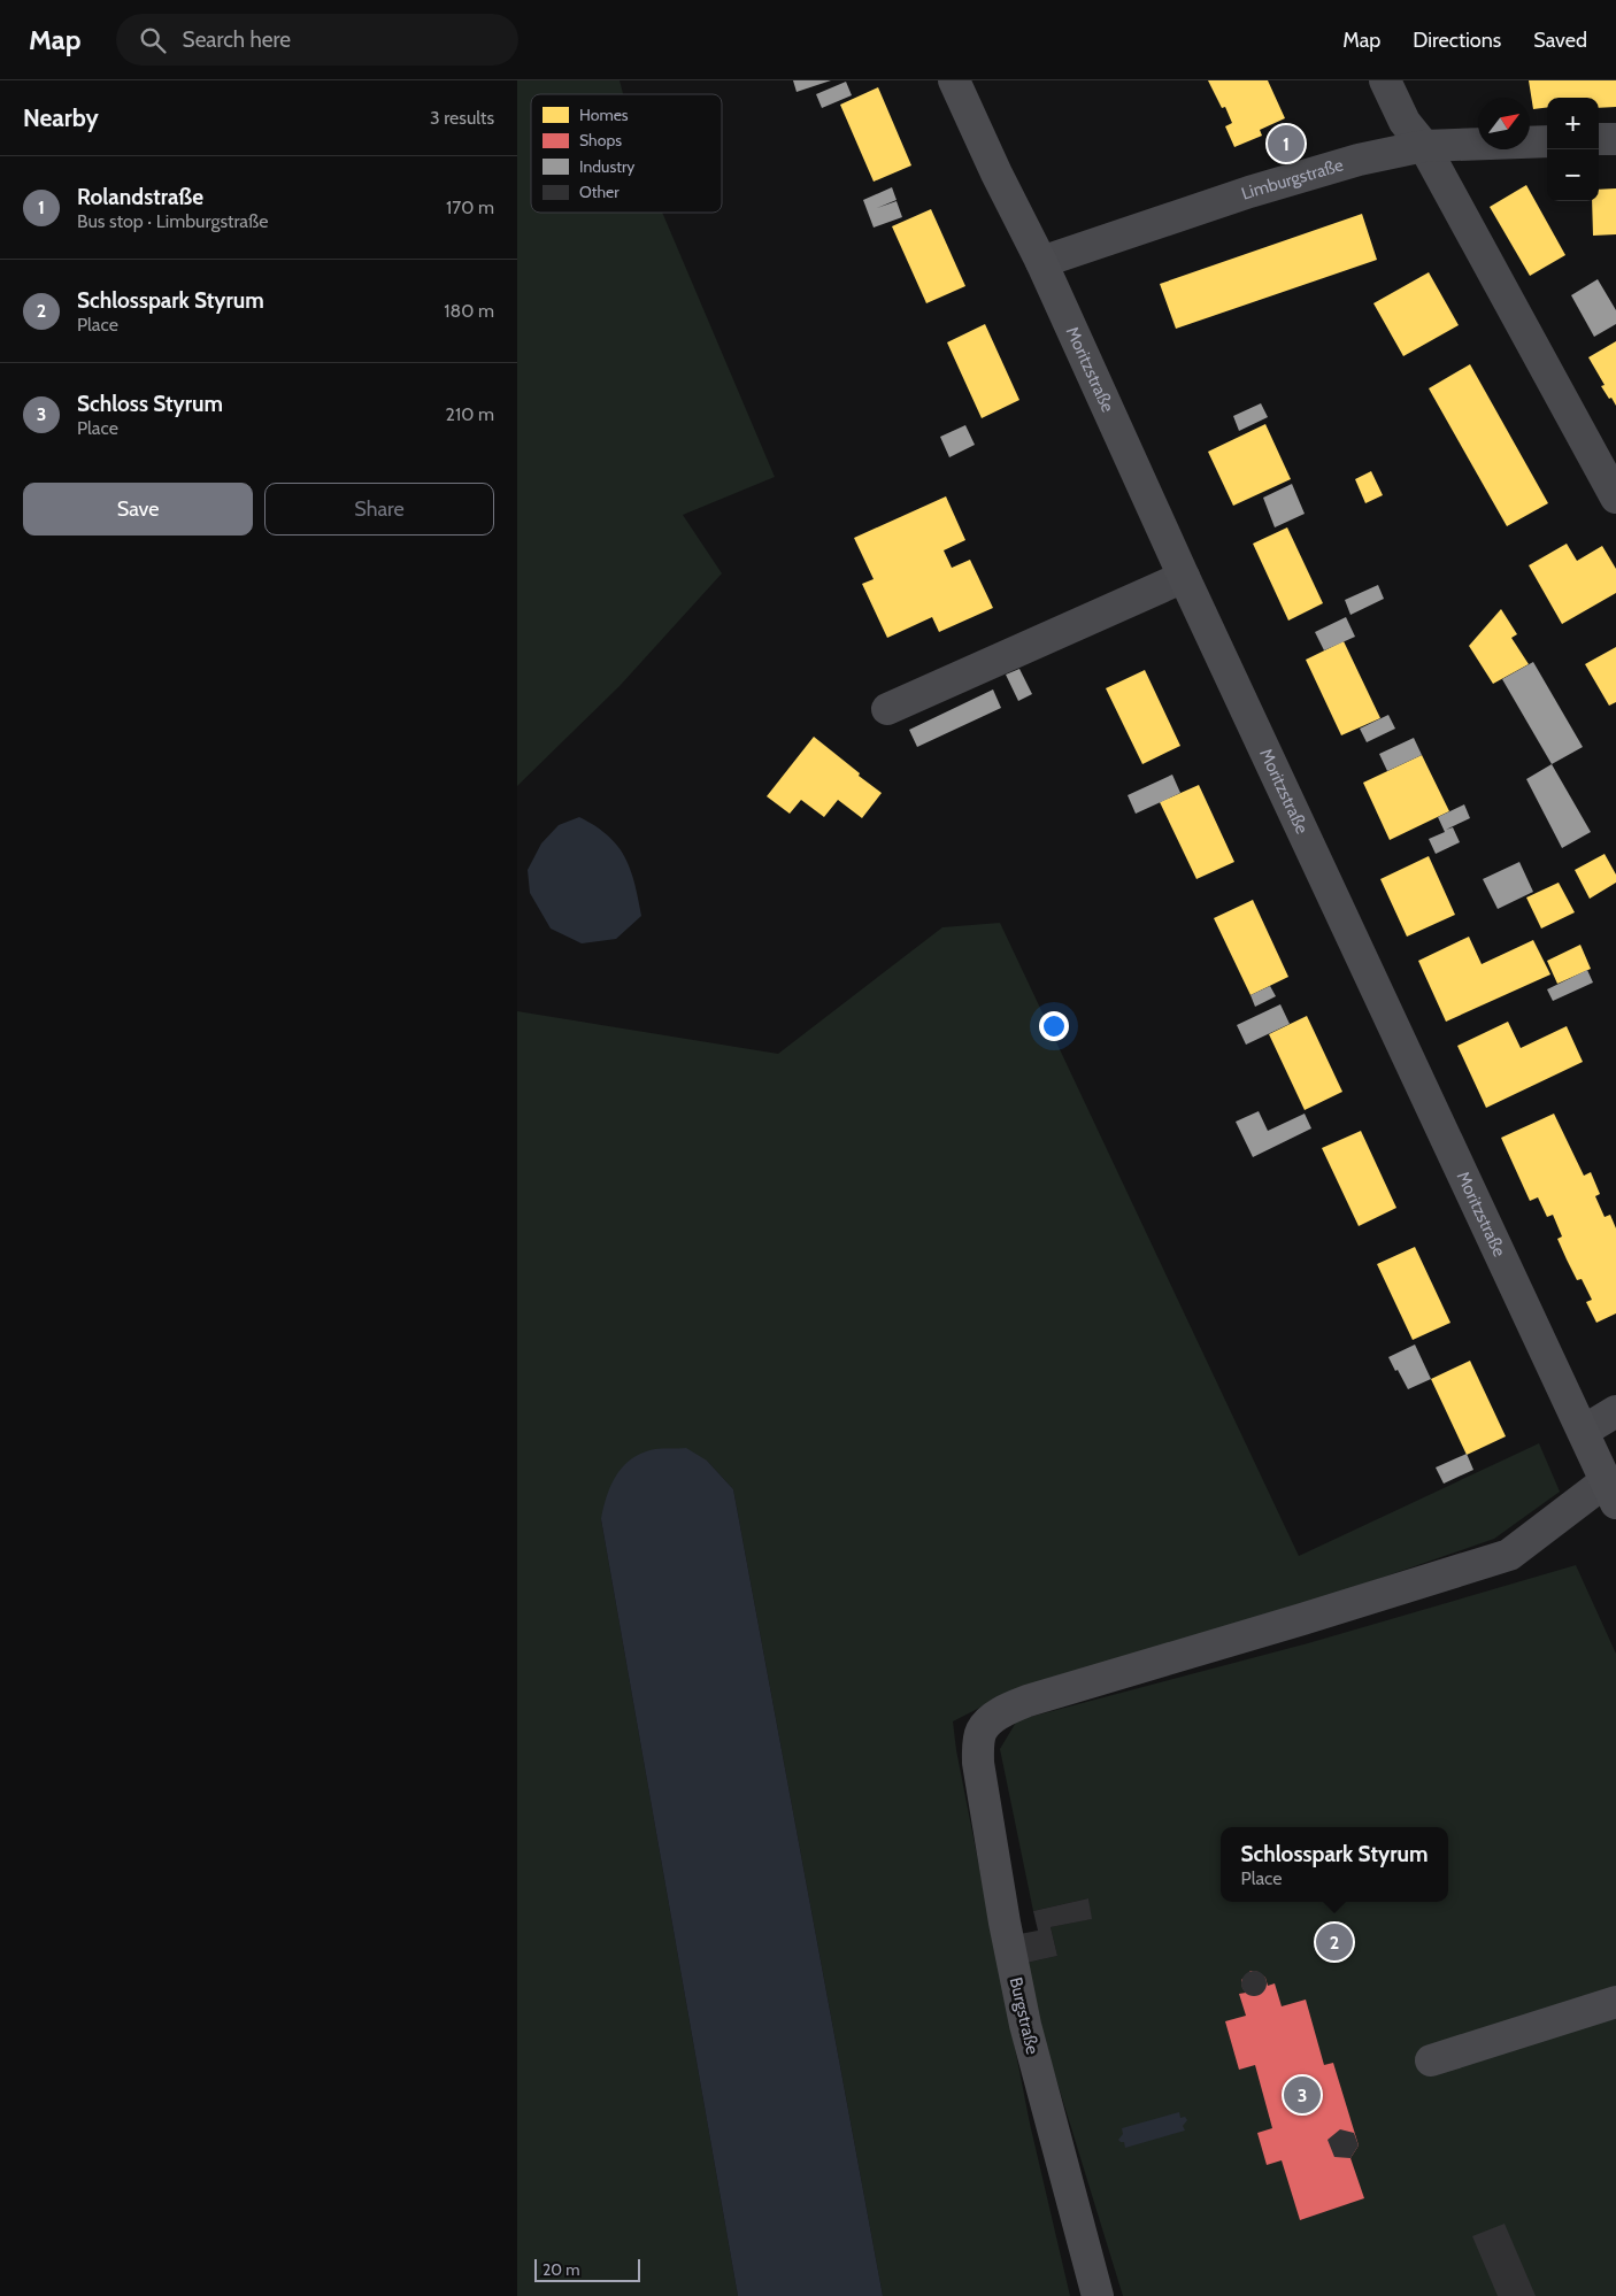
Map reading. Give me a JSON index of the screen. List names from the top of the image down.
{
  "streets": {
    "main road": ["Moritzstraße"],
    "street": ["Limburgstraße", "Burgstraße"]
  },
  "crossings": [
    ["Limburgstraße", "Moritzstraße"],
    ["Moritzstraße", "Burgstraße"]
  ],
  "legend": [
    "Homes",
    "Shops",
    "Industry",
    "Other"
  ],
  "scale_bar": "20 m",
  "north": "top right",
  "page": {
    "header": "Map",
    "search": "Search here",
    "nav": ["Map", "Directions", "Saved"],
    "heading": ["Nearby", "3 results"],
    "map_buttons": ["+", "−"],
    "pins": ["1", "2", "3"],
    "list": [
      {
        "mark": "1",
        "name": "Rolandstraße",
        "note": "Bus stop · Limburgstraße",
        "value": "170 m"
      },
      {
        "mark": "2",
        "name": "Schlosspark Styrum",
        "note": "Place",
        "value": "180 m"
      },
      {
        "mark": "3",
        "name": "Schloss Styrum",
        "note": "Place",
        "value": "210 m"
      }
    ],
    "buttons": ["Save", "Share"],
    "popup": ["Schlosspark Styrum", "Place"],
    "scale": "20 m"
  }
}
